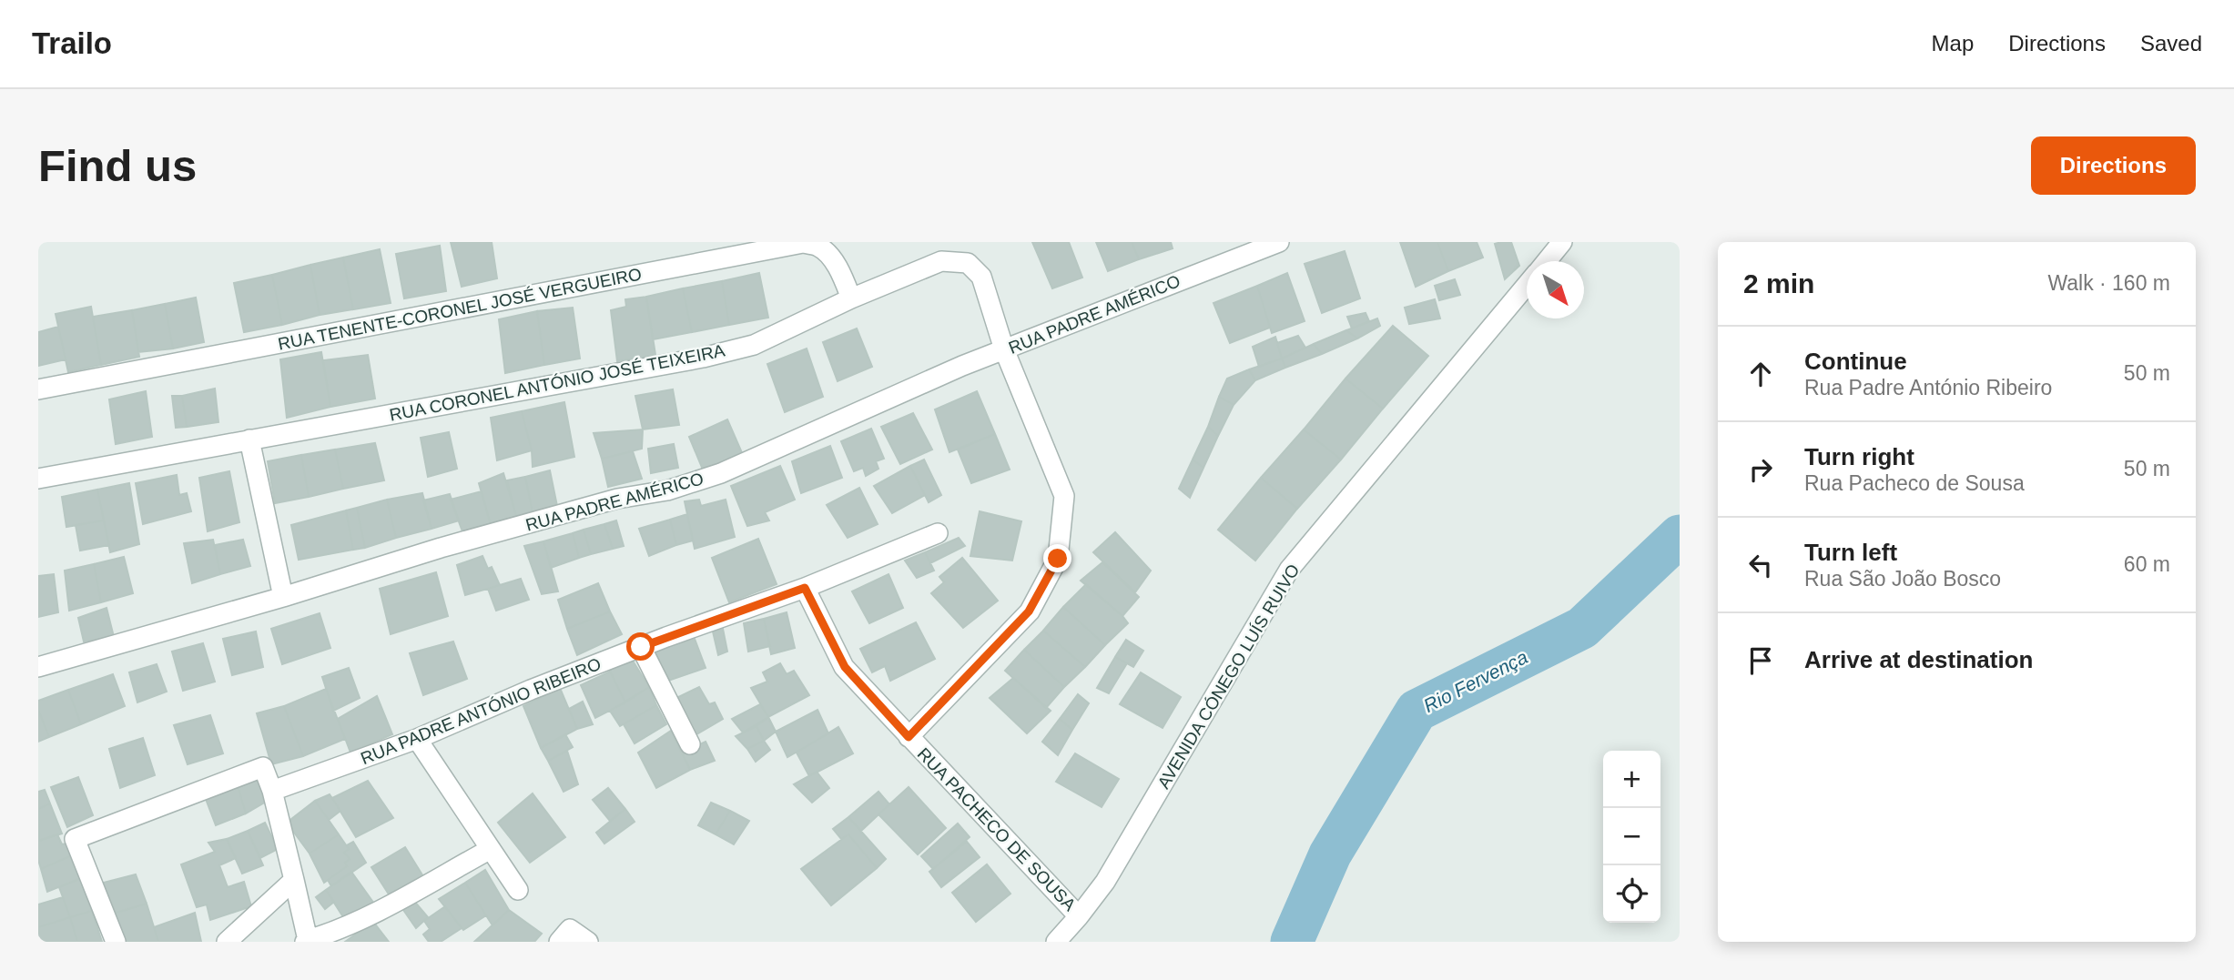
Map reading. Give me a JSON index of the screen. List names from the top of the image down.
{
  "streets": {
    "street": [
      "RUA TENENTE-CORONEL JOSÉ VERGUEIRO",
      "RUA PADRE AMÉRICO",
      "RUA CORONEL ANTÓNIO JOSÉ TEIXEIRA",
      "AVENIDA CÓNEGO LUÍS RUIVO",
      "RUA PADRE ANTÓNIO RIBEIRO",
      "RUA PACHECO DE SOUSA"
    ]
  },
  "crossings": [
    ["RUA TENENTE-CORONEL JOSÉ VERGUEIRO", "RUA CORONEL ANTÓNIO JOSÉ TEIXEIRA"],
    ["RUA PADRE AMÉRICO", "RUA CORONEL ANTÓNIO JOSÉ TEIXEIRA"],
    ["RUA CORONEL ANTÓNIO JOSÉ TEIXEIRA", "RUA PACHECO DE SOUSA"],
    ["AVENIDA CÓNEGO LUÍS RUIVO", "RUA PACHECO DE SOUSA"],
    ["RUA PADRE ANTÓNIO RIBEIRO", "RUA PACHECO DE SOUSA"]
  ],
  "water": ["Rio Fervença"],
  "north": "bottom right",
  "page": {
    "header": "Trailo",
    "nav": ["Map", "Directions", "Saved"],
    "buttons": "Directions",
    "title": "Find us",
    "heading": ["2 min", "Walk · 160 m"],
    "list": [
      ["Continue", "Rua Padre António Ribeiro", "50 m"],
      ["Turn right", "Rua Pacheco de Sousa", "50 m"],
      ["Turn left", "Rua São João Bosco", "60 m"],
      "Arrive at destination"
    ],
    "map_buttons": ["+", "−"]
  }
}
